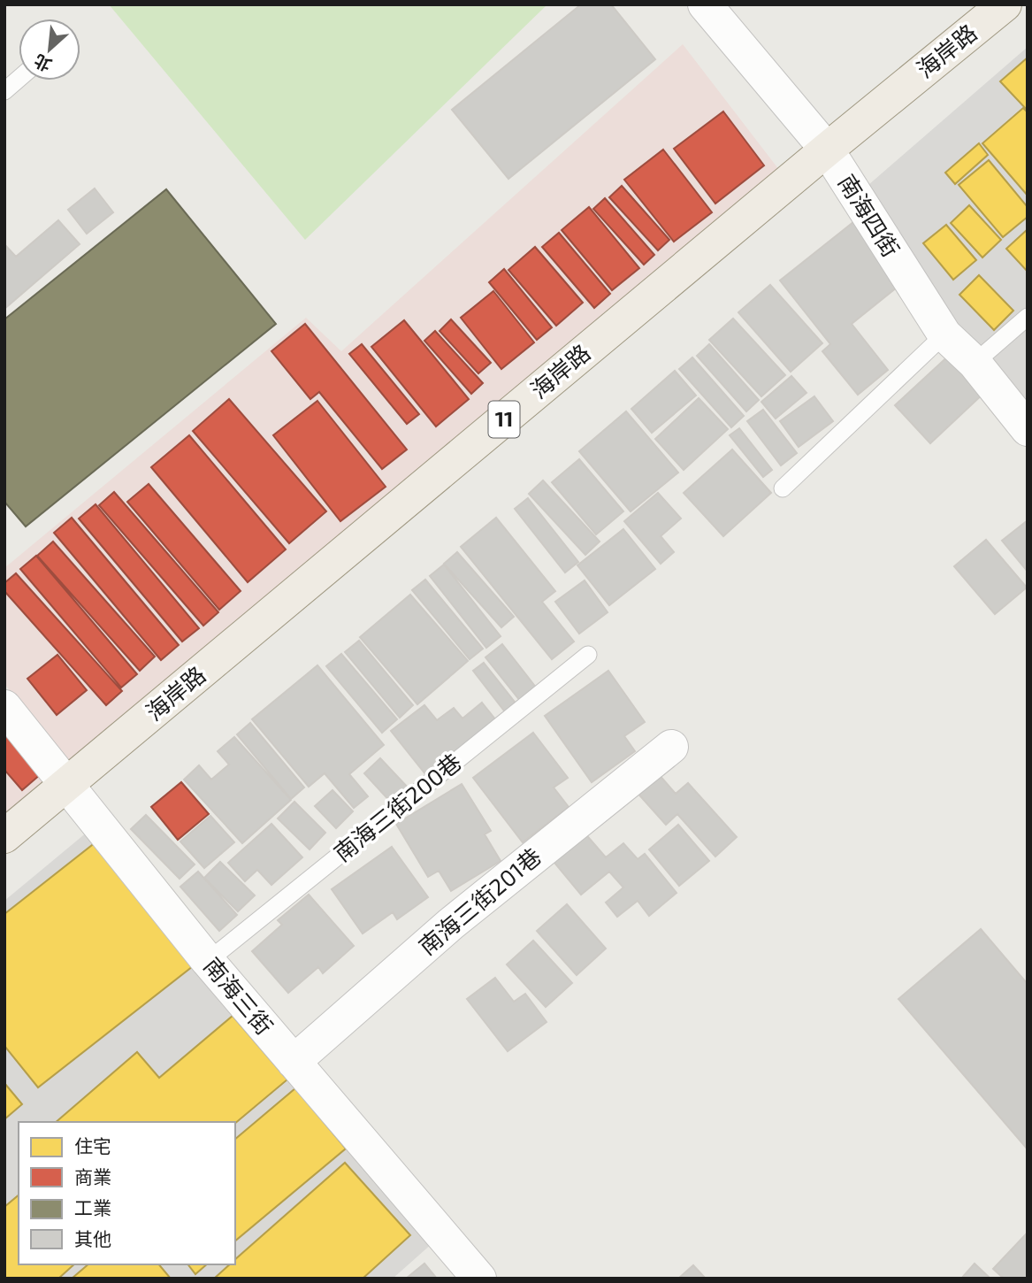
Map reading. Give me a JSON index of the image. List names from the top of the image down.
{
  "streets": {
    "main road": ["海岸路", "11"],
    "street": ["南海四街", "南海三街201巷", "南海三街"],
    "lane": ["南海三街200巷"]
  },
  "crossings": [
    ["海岸路", "南海四街"],
    ["海岸路", "南海三街"],
    ["南海三街200巷", "南海三街"],
    ["南海三街201巷", "南海三街"]
  ],
  "legend": [
    "住宅",
    "商業",
    "工業",
    "其他"
  ],
  "north": "bottom left"
}
